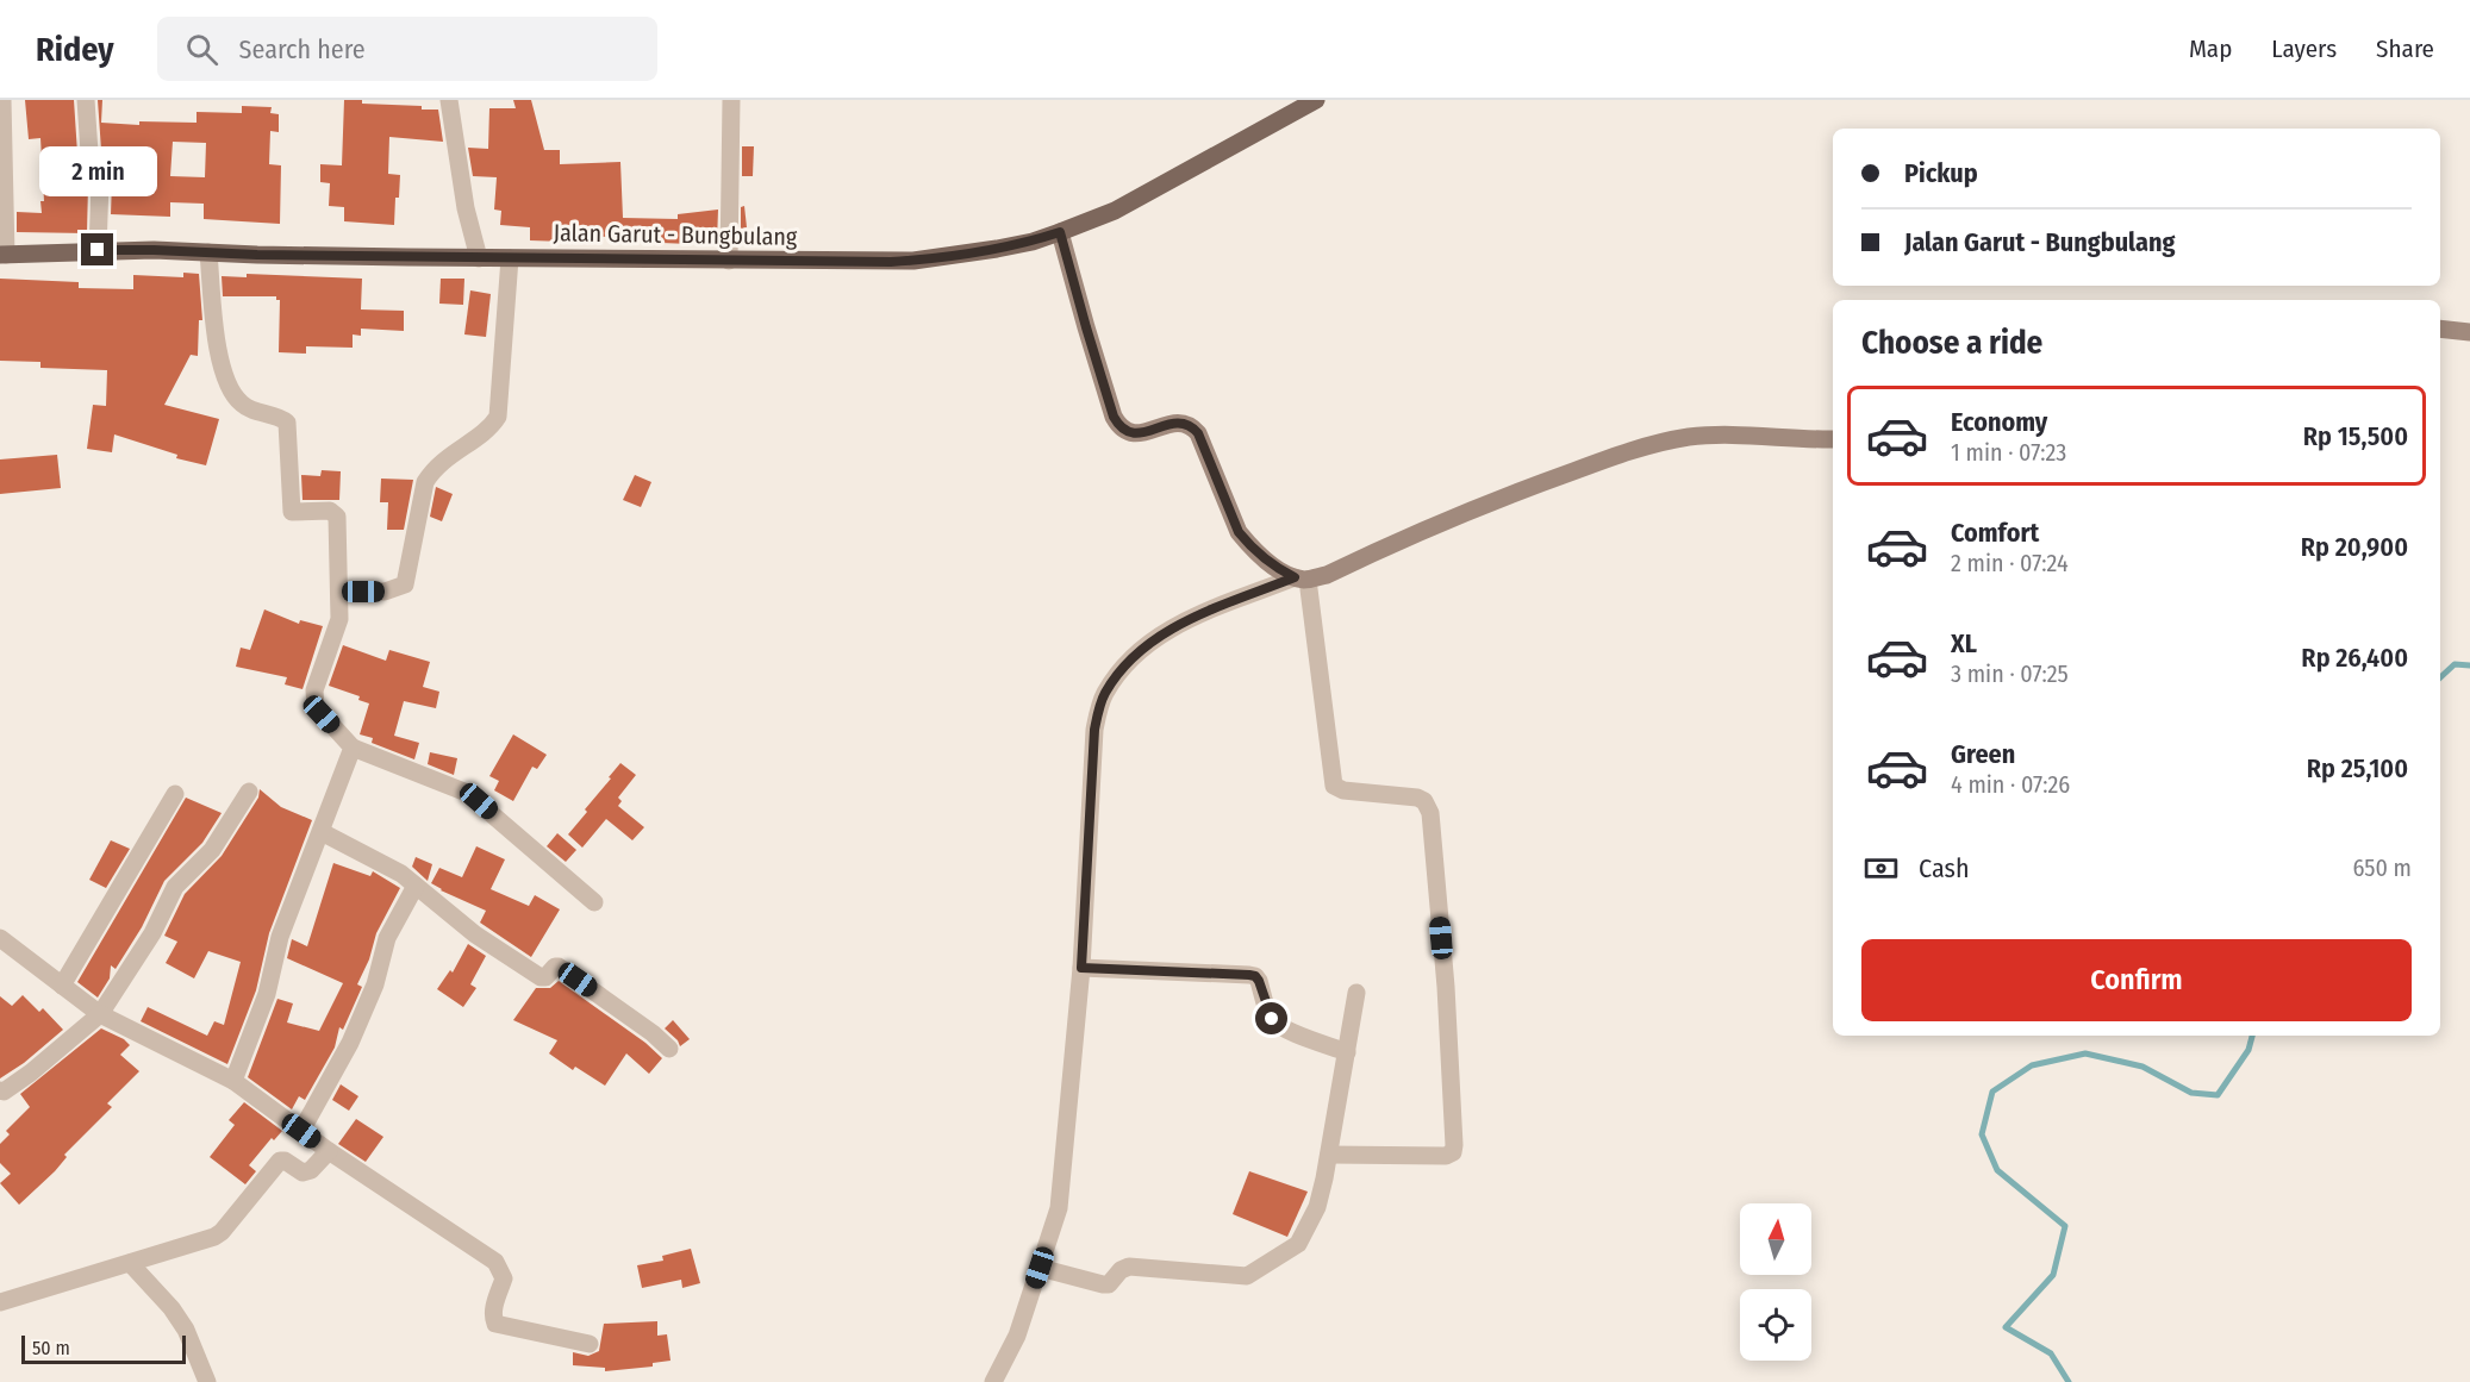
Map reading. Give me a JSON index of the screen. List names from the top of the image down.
{
  "streets": {
    "main road": ["Jalan Garut - Bungbulang"]
  },
  "scale_bar": "50 m",
  "north": "top",
  "page": {
    "header": "Ridey",
    "search": "Search here",
    "nav": ["Map", "Layers", "Share"],
    "banner": ["Pickup", "Jalan Garut - Bungbulang"],
    "bubble": "2 min",
    "heading": "Choose a ride",
    "list": [
      {
        "name": "Economy",
        "note": "1 min · 07:23",
        "value": "Rp 15,500"
      },
      {
        "name": "Comfort",
        "note": "2 min · 07:24",
        "value": "Rp 20,900"
      },
      {
        "name": "XL",
        "note": "3 min · 07:25",
        "value": "Rp 26,400"
      },
      {
        "name": "Green",
        "note": "4 min · 07:26",
        "value": "Rp 25,100"
      }
    ],
    "pay": ["Cash", "650 m"],
    "buttons": "Confirm",
    "scale": "50 m"
  }
}
